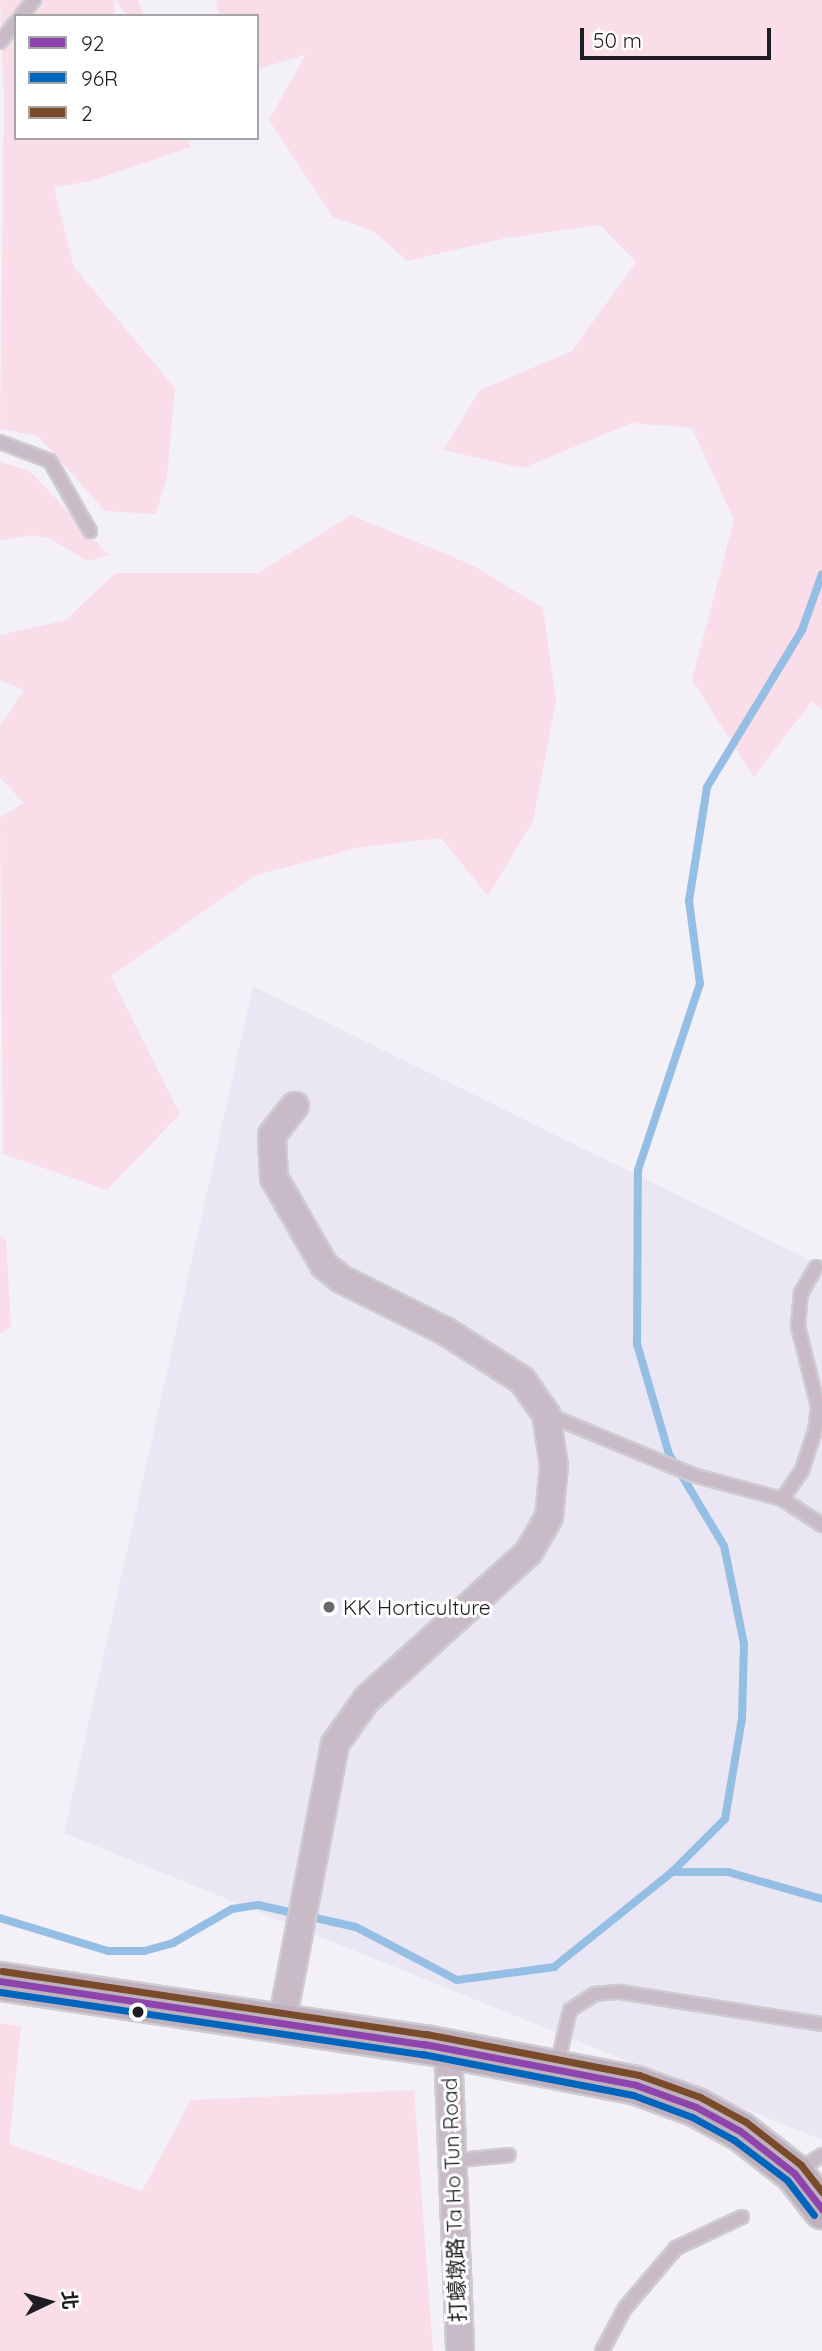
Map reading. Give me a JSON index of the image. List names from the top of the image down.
{
  "streets": {
    "street": ["打蠔墩路 Ta Ho Tun Road"]
  },
  "places": ["KK Horticulture"],
  "lines": ["transit line 2", "transit line 92", "transit line 96R"],
  "legend": ["92", "96R", "2"],
  "scale_bar": "50 m",
  "north": "right"
}
